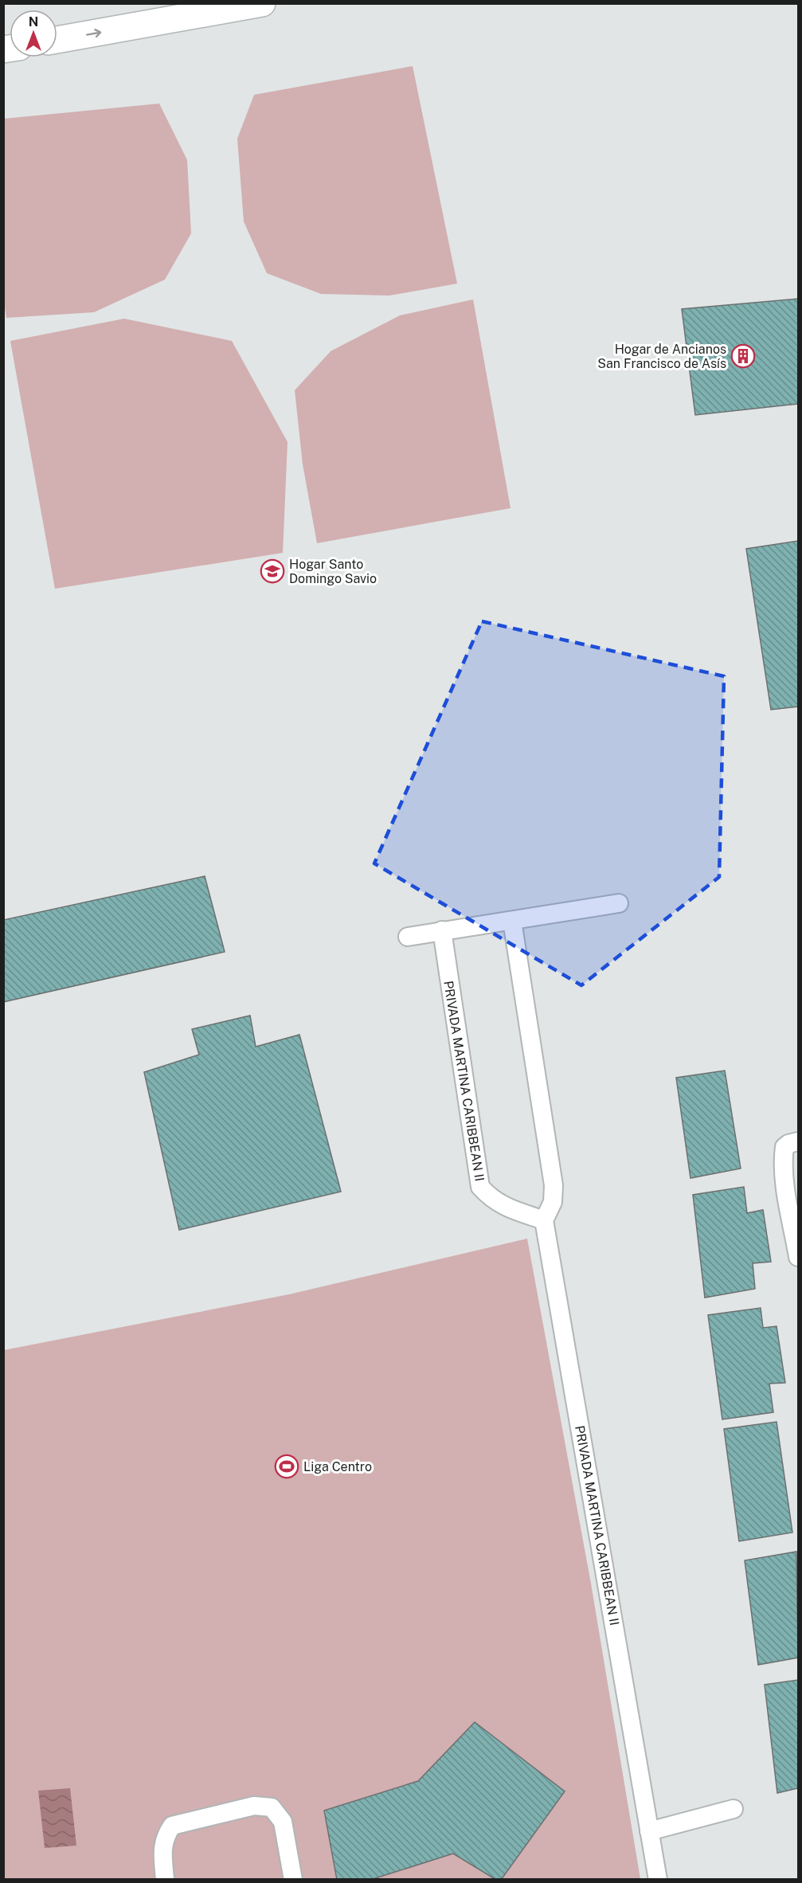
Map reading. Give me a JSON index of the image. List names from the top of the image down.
{
  "streets": {
    "lane": ["PRIVADA MARTINA CARIBBEAN II"]
  },
  "places": {
    "building": ["Hogar de Ancianos San Francisco de Asís"],
    "school or university": ["Hogar Santo Domingo Savio"],
    "sports": ["Liga Centro"]
  },
  "north": "top"
}
